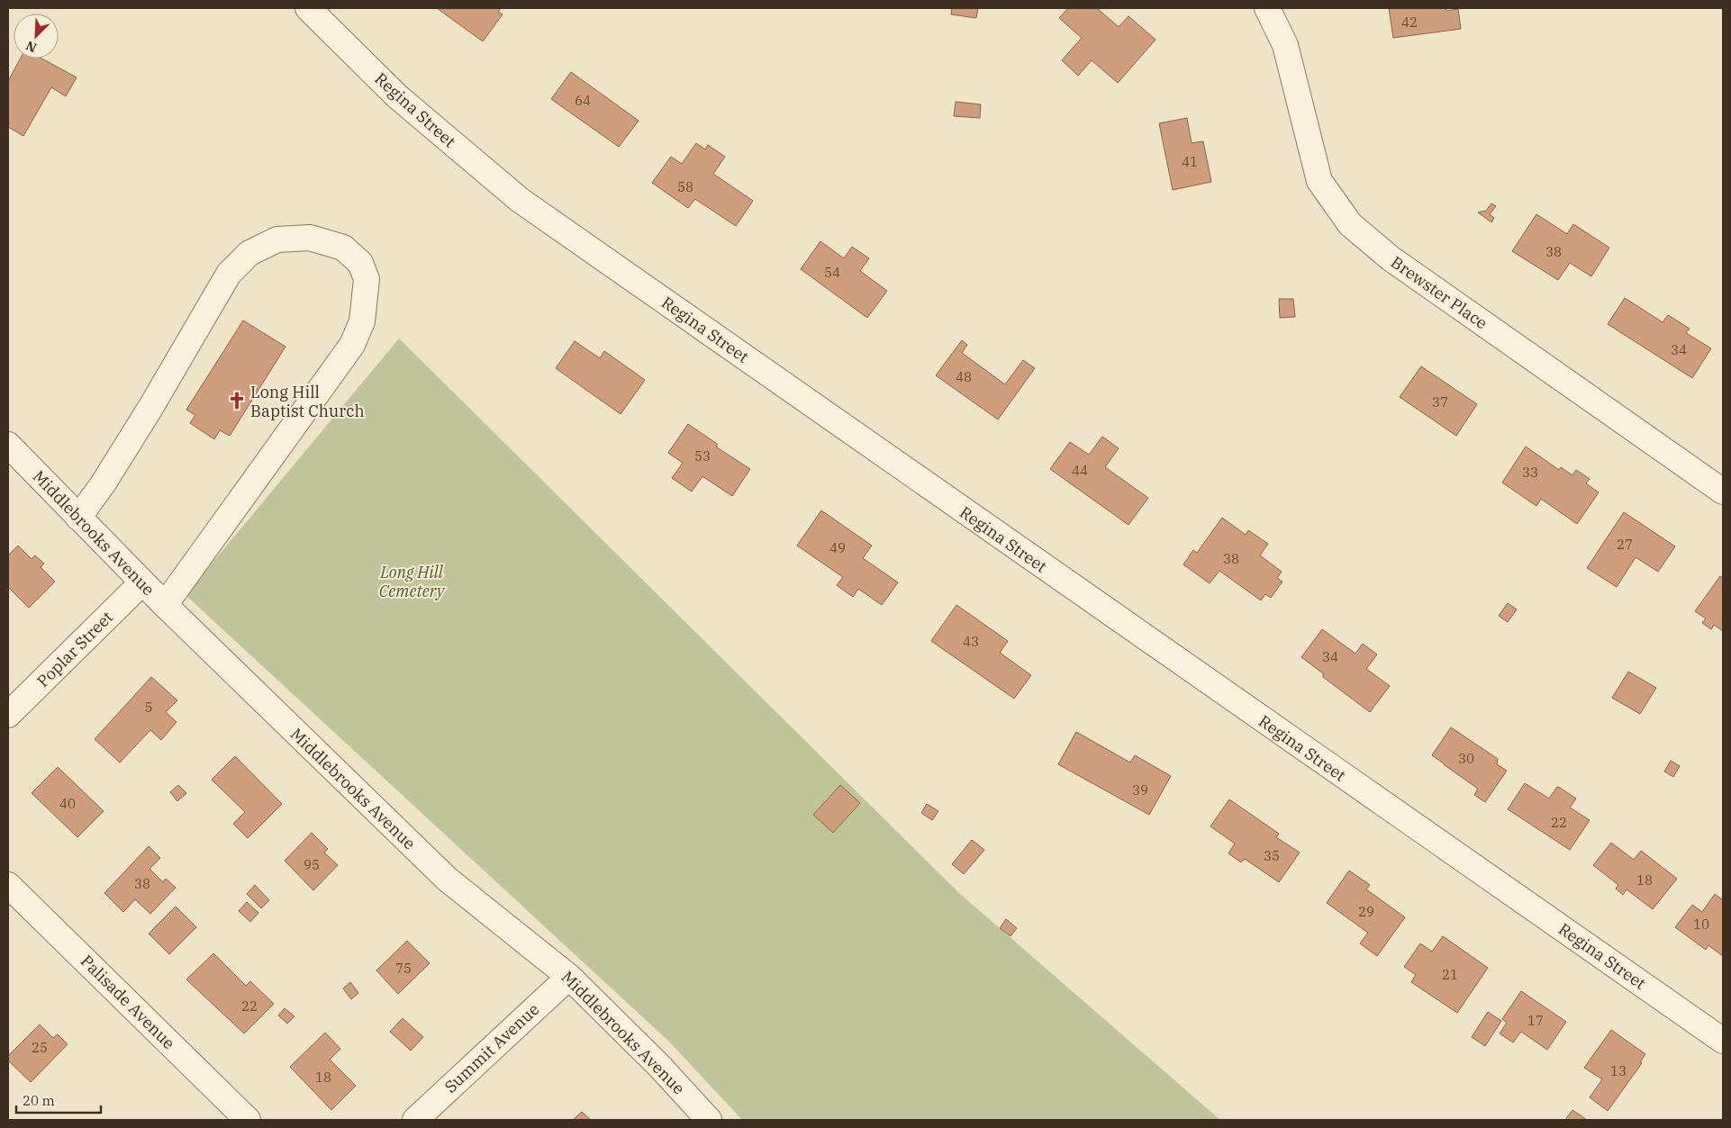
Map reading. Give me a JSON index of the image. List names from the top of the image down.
{
  "streets": {
    "street": [
      "Regina Street",
      "Brewster Place",
      "Middlebrooks Avenue",
      "Poplar Street",
      "Palisade Avenue",
      "Summit Avenue"
    ]
  },
  "crossings": [
    ["Middlebrooks Avenue", "Poplar Street"],
    ["Middlebrooks Avenue", "Summit Avenue"]
  ],
  "parks": ["Long Hill Cemetery"],
  "places": {
    "church": ["Long Hill Baptist Church"]
  },
  "house_numbers": [
    "42",
    "64",
    "41",
    "58",
    "38",
    "54",
    "34",
    "48",
    "37",
    "53",
    "44",
    "33",
    "27",
    "49",
    "38",
    "43",
    "34",
    "5",
    "30",
    "39",
    "40",
    "22",
    "35",
    "95",
    "18",
    "38",
    "29",
    "10",
    "75",
    "21",
    "22",
    "17",
    "25",
    "13",
    "18"
  ],
  "scale_bar": "20 m",
  "north": "bottom left"
}
